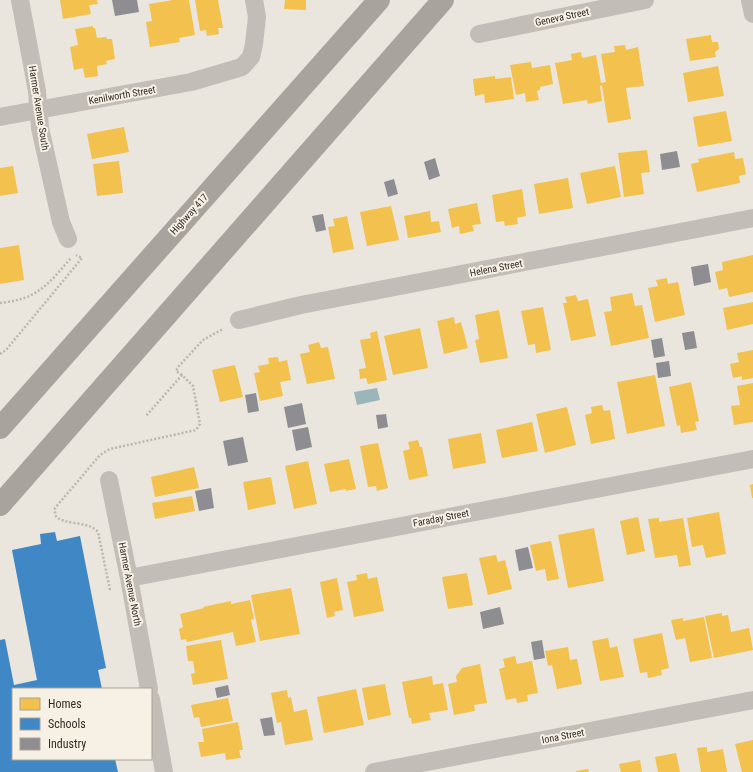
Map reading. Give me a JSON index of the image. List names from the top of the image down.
{
  "streets": {
    "highway": ["Highway 417"],
    "street": [
      "Geneva Street",
      "Kenilworth Street",
      "Harmer Avenue South",
      "Helena Street",
      "Faraday Street",
      "Harmer Avenue North",
      "Iona Street"
    ]
  },
  "crossings": [
    ["Kenilworth Street", "Harmer Avenue South"],
    ["Faraday Street", "Harmer Avenue North"]
  ],
  "legend": ["Homes", "Schools", "Industry"]
}
